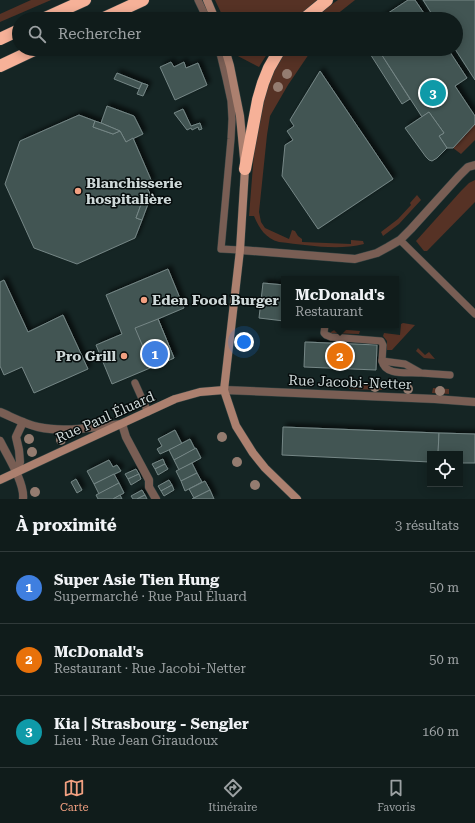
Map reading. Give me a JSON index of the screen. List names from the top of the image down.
{
  "streets": {
    "street": ["Rue Jacobi-Netter", "Rue Paul Éluard"]
  },
  "crossings": [
    ["Rue Jacobi-Netter", "Rue Paul Éluard"]
  ],
  "places": ["Blanchisserie hospitalière", "Eden Food Burger", "Pro Grill"],
  "page": {
    "search": "Rechercher",
    "pins": ["3", "1", "2"],
    "popup": ["McDonald's", "Restaurant"],
    "heading": ["À proximité", "3 résultats"],
    "list": [
      {
        "mark": "1",
        "name": "Super Asie Tien Hung",
        "note": "Supermarché · Rue Paul Éluard",
        "value": "50 m"
      },
      {
        "mark": "2",
        "name": "McDonald's",
        "note": "Restaurant · Rue Jacobi-Netter",
        "value": "50 m"
      },
      {
        "mark": "3",
        "name": "Kia | Strasbourg - Sengler",
        "note": "Lieu · Rue Jean Giraudoux",
        "value": "160 m"
      }
    ],
    "nav": ["Carte", "Itinéraire", "Favoris"]
  }
}
